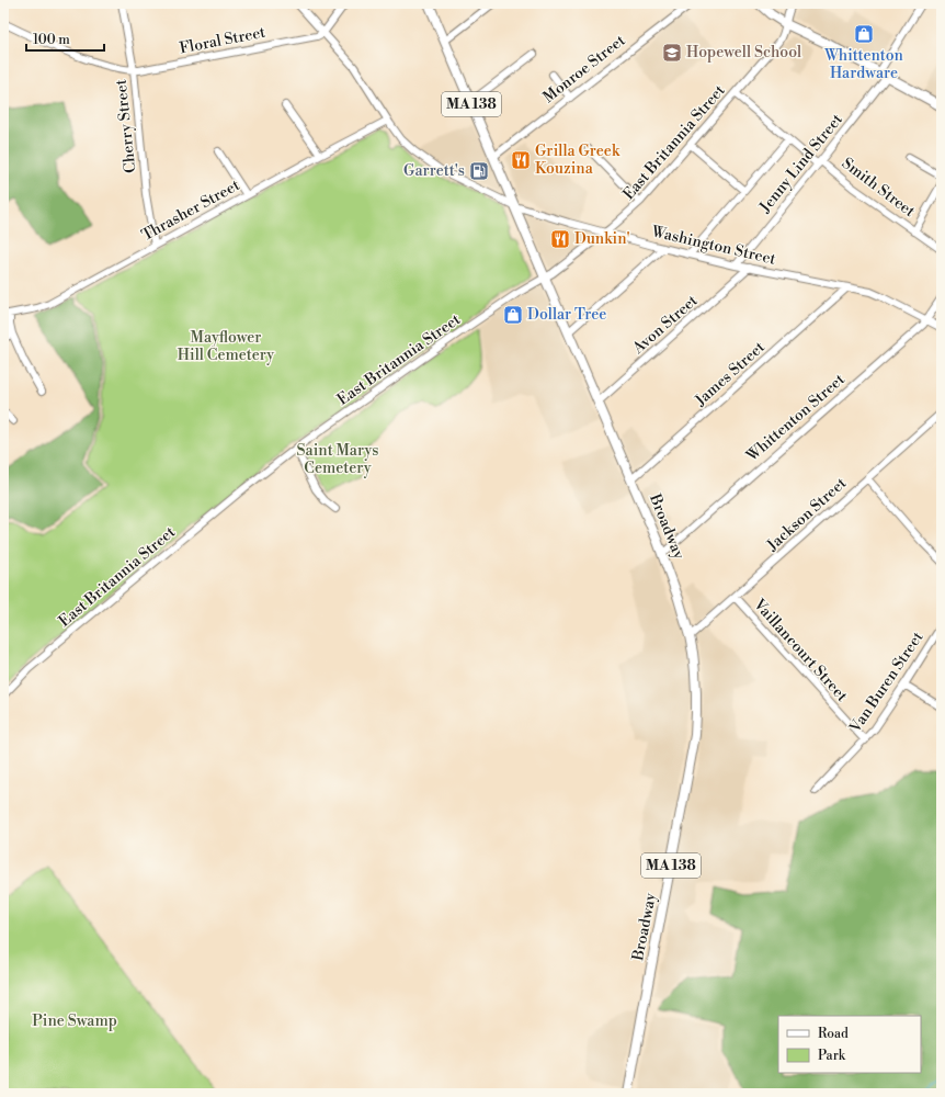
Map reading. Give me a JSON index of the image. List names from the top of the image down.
{
  "streets": {
    "main road": ["MA 138", "Broadway"],
    "street": [
      "Floral Street",
      "Monroe Street",
      "Cherry Street",
      "East Britannia Street",
      "Jenny Lind Street",
      "Smith Street",
      "Thrasher Street",
      "Washington Street",
      "Avon Street",
      "James Street",
      "Whittenton Street",
      "Jackson Street",
      "Vaillancourt Street",
      "Van Buren Street"
    ]
  },
  "crossings": [
    ["Floral Street", "Cherry Street"],
    ["Floral Street", "Washington Street"],
    ["Monroe Street", "Broadway"],
    ["Cherry Street", "Thrasher Street"],
    ["East Britannia Street", "Smith Street"],
    ["East Britannia Street", "Washington Street"],
    ["East Britannia Street", "Broadway"],
    ["Jenny Lind Street", "Smith Street"],
    ["Jenny Lind Street", "Washington Street"],
    ["Thrasher Street", "Washington Street"],
    ["Washington Street", "Avon Street"],
    ["Washington Street", "James Street"],
    ["Washington Street", "Whittenton Street"],
    ["Washington Street", "Broadway"],
    ["Avon Street", "Broadway"],
    ["James Street", "Broadway"],
    ["Whittenton Street", "Broadway"],
    ["Jackson Street", "Broadway"],
    ["Jackson Street", "Vaillancourt Street"],
    ["Vaillancourt Street", "Van Buren Street"]
  ],
  "parks": ["Mayflower Hill Cemetery", "Saint Marys Cemetery", "Pine Swamp"],
  "places": {
    "shop": ["Whittenton Hardware", "Dollar Tree"],
    "school or university": ["Hopewell School"],
    "restaurant": ["Grilla Greek Kouzina", "Dunkin'"],
    "fuel station": ["Garrett's"]
  },
  "legend": ["Road", "Park"],
  "scale_bar": "100 m"
}
